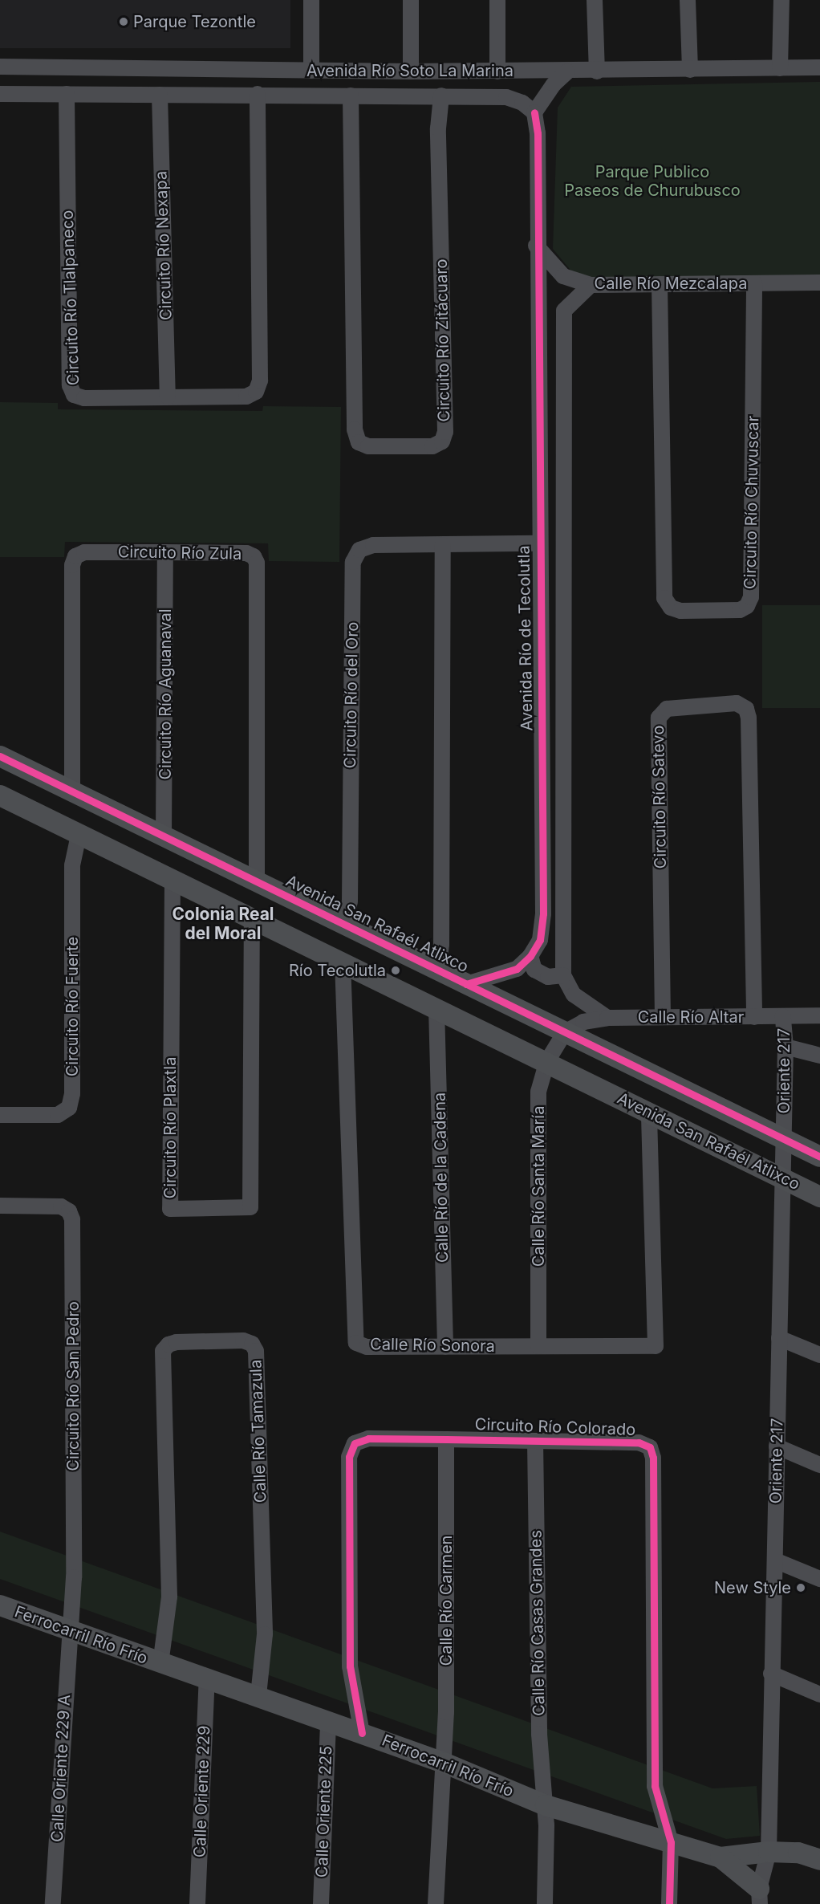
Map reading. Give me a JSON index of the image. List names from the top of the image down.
{
  "streets": {
    "main road": ["Avenida San Rafaél Atlixco", "Ferrocarril Río Frío"],
    "street": [
      "Avenida Río Soto La Marina",
      "Circuito Río Nexapa",
      "Calle Río Mezcalapa",
      "Circuito Río Tlalpaneco",
      "Circuito Río Zitácuaro",
      "Circuito Río Chuvuscar",
      "Circuito Río Zula",
      "Avenida Río de Tecolutla",
      "Circuito Río Aguanaval",
      "Circuito Río del Oro",
      "Circuito Río Satevo",
      "Circuito Río Fuerte",
      "Calle Río Altar",
      "Oriente 217",
      "Circuito Río Plaxtla",
      "Calle Río de la Cadena",
      "Calle Río Santa María",
      "Calle Río Sonora",
      "Circuito Río San Pedro",
      "Circuito Río Colorado",
      "Calle Río Tamazula",
      "Calle Río Carmen",
      "Calle Río Casas Grandes",
      "Calle Oriente 229 A",
      "Calle Oriente 229",
      "Calle Oriente 225"
    ]
  },
  "crossings": [
    ["Avenida Río Soto La Marina", "Circuito Río Nexapa"],
    ["Avenida Río Soto La Marina", "Circuito Río Tlalpaneco"],
    ["Avenida Río Soto La Marina", "Circuito Río Zitácuaro"],
    ["Avenida Río Soto La Marina", "Avenida Río de Tecolutla"],
    ["Circuito Río Nexapa", "Circuito Río Tlalpaneco"],
    ["Calle Río Mezcalapa", "Circuito Río Chuvuscar"],
    ["Calle Río Mezcalapa", "Avenida Río de Tecolutla"],
    ["Circuito Río Zula", "Circuito Río Aguanaval"],
    ["Circuito Río Zula", "Avenida San Rafaél Atlixco"],
    ["Avenida Río de Tecolutla", "Circuito Río del Oro"],
    ["Avenida Río de Tecolutla", "Avenida San Rafaél Atlixco"],
    ["Circuito Río Aguanaval", "Avenida San Rafaél Atlixco"],
    ["Circuito Río del Oro", "Avenida San Rafaél Atlixco"],
    ["Circuito Río Satevo", "Calle Río Altar"],
    ["Avenida San Rafaél Atlixco", "Circuito Río Fuerte"],
    ["Avenida San Rafaél Atlixco", "Calle Río Altar"],
    ["Avenida San Rafaél Atlixco", "Oriente 217"],
    ["Avenida San Rafaél Atlixco", "Circuito Río Plaxtla"],
    ["Avenida San Rafaél Atlixco", "Calle Río de la Cadena"],
    ["Avenida San Rafaél Atlixco", "Calle Río Santa María"],
    ["Avenida San Rafaél Atlixco", "Calle Río Sonora"],
    ["Calle Río Altar", "Oriente 217"],
    ["Calle Río Altar", "Calle Río Santa María"],
    ["Oriente 217", "Ferrocarril Río Frío"],
    ["Calle Río de la Cadena", "Calle Río Sonora"],
    ["Calle Río Santa María", "Calle Río Sonora"],
    ["Circuito Río San Pedro", "Ferrocarril Río Frío"],
    ["Circuito Río San Pedro", "Calle Oriente 229 A"],
    ["Circuito Río Colorado", "Calle Río Carmen"],
    ["Circuito Río Colorado", "Calle Río Casas Grandes"],
    ["Circuito Río Colorado", "Ferrocarril Río Frío"],
    ["Calle Río Tamazula", "Ferrocarril Río Frío"],
    ["Calle Río Carmen", "Ferrocarril Río Frío"],
    ["Calle Río Casas Grandes", "Ferrocarril Río Frío"],
    ["Ferrocarril Río Frío", "Calle Oriente 229 A"],
    ["Ferrocarril Río Frío", "Calle Oriente 229"],
    ["Ferrocarril Río Frío", "Calle Oriente 225"]
  ],
  "districts": ["Colonia Real del Moral"],
  "parks": ["Parque Publico Paseos de Churubusco"],
  "places": ["Parque Tezontle", "Río Tecolutla", "New Style"]
}
